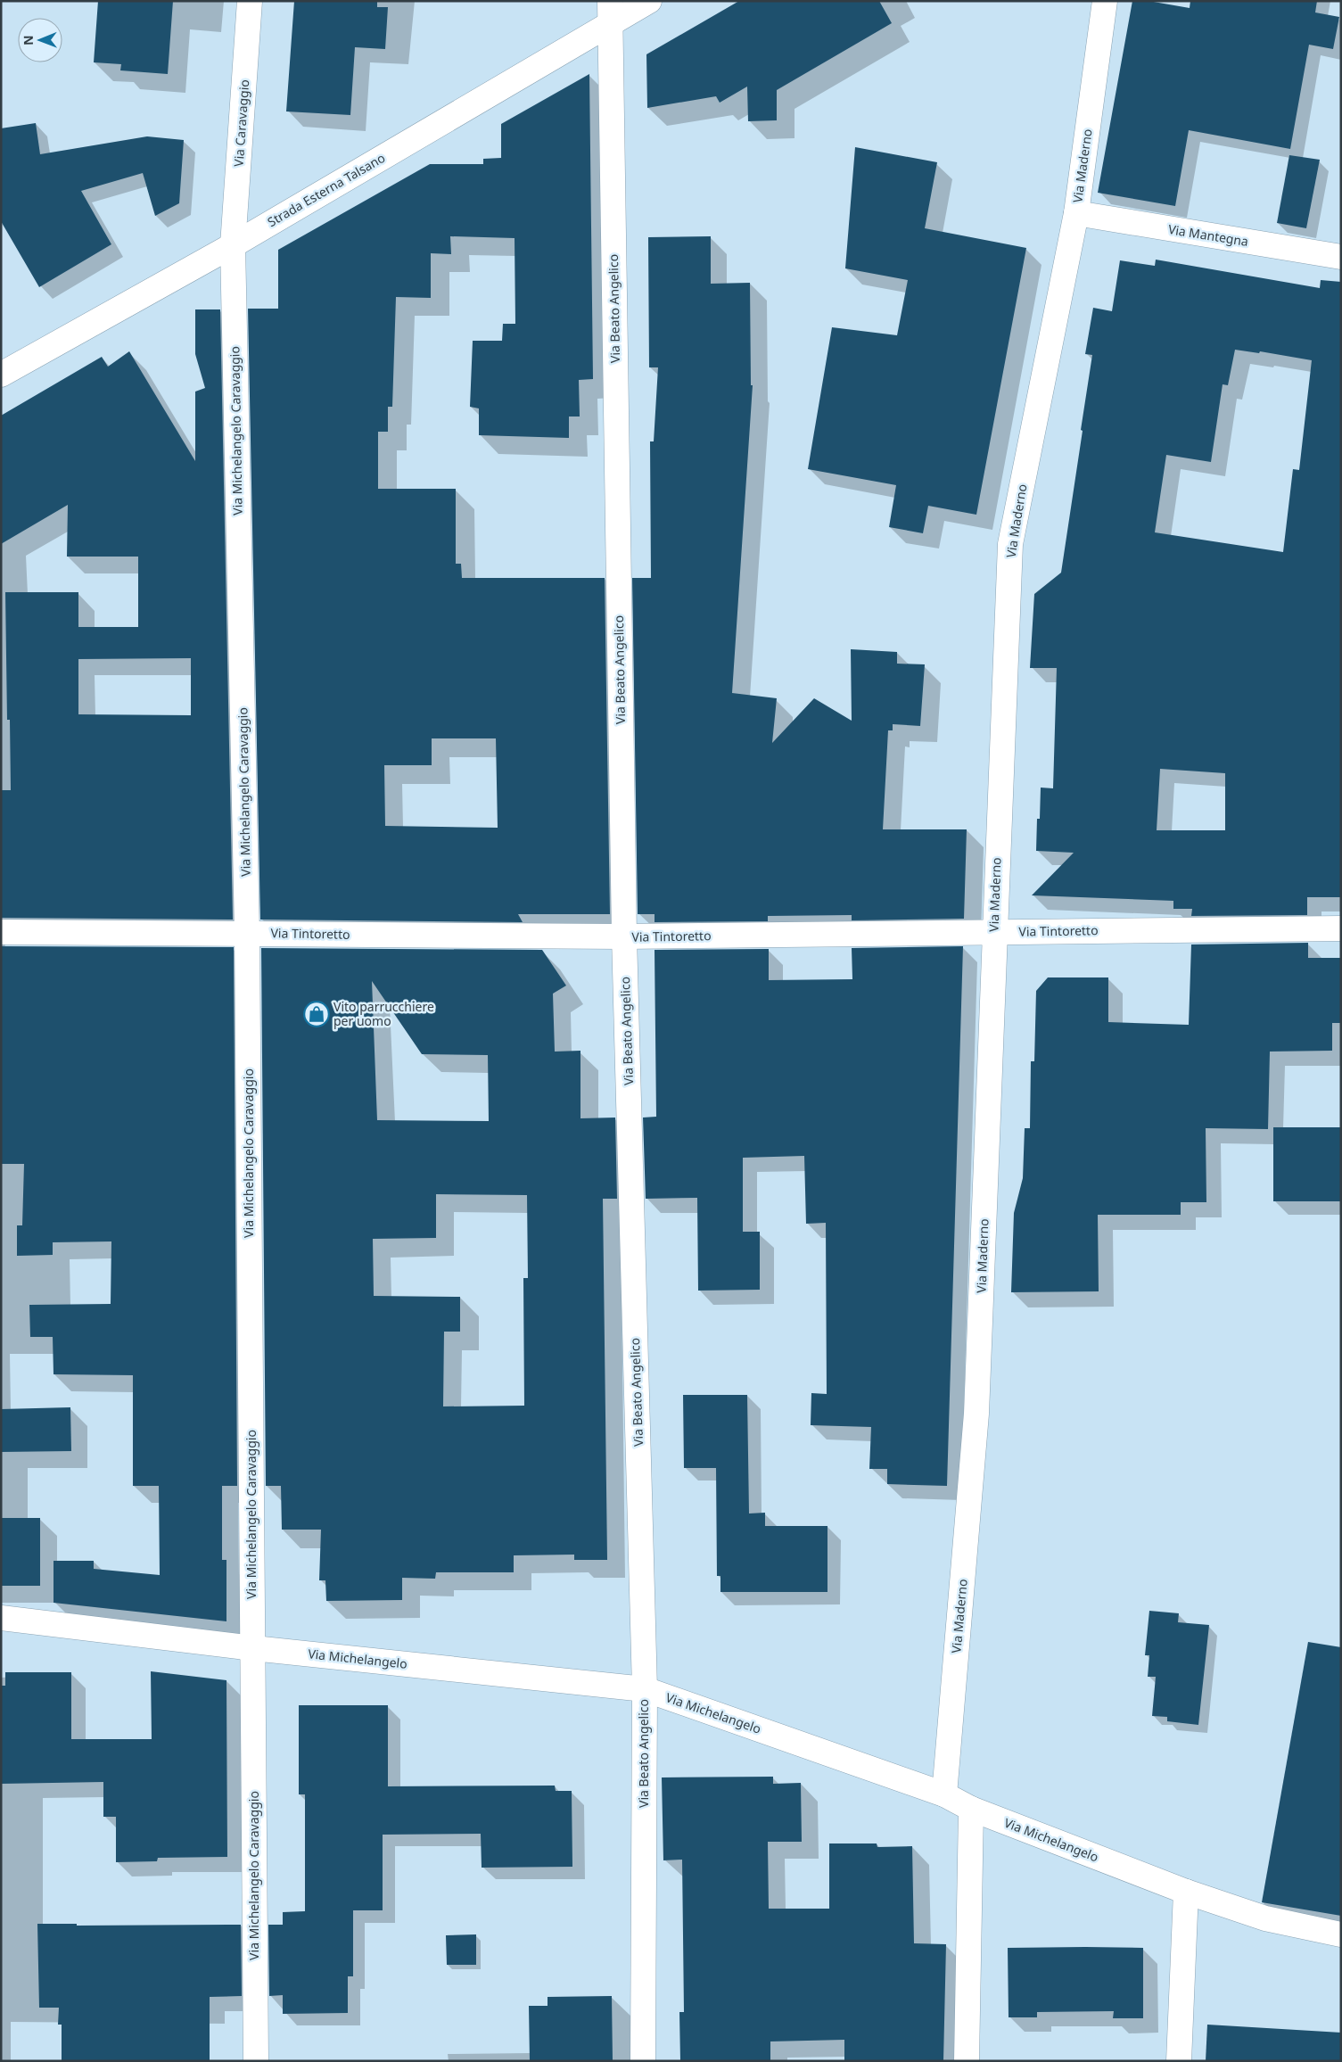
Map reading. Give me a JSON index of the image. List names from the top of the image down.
{
  "streets": {
    "street": [
      "Via Caravaggio",
      "Via Maderno",
      "Strada Esterna Talsano",
      "Via Mantegna",
      "Via Beato Angelico",
      "Via Michelangelo Caravaggio",
      "Via Tintoretto",
      "Via Michelangelo"
    ]
  },
  "crossings": [
    ["Via Caravaggio", "Strada Esterna Talsano"],
    ["Via Caravaggio", "Via Michelangelo Caravaggio"],
    ["Via Maderno", "Via Mantegna"],
    ["Via Maderno", "Via Tintoretto"],
    ["Via Maderno", "Via Michelangelo"],
    ["Strada Esterna Talsano", "Via Beato Angelico"],
    ["Strada Esterna Talsano", "Via Michelangelo Caravaggio"],
    ["Via Beato Angelico", "Via Tintoretto"],
    ["Via Beato Angelico", "Via Michelangelo"],
    ["Via Michelangelo Caravaggio", "Via Tintoretto"],
    ["Via Michelangelo Caravaggio", "Via Michelangelo"]
  ],
  "places": {
    "shop": ["Vito parrucchiere per uomo"]
  },
  "north": "left"
}
